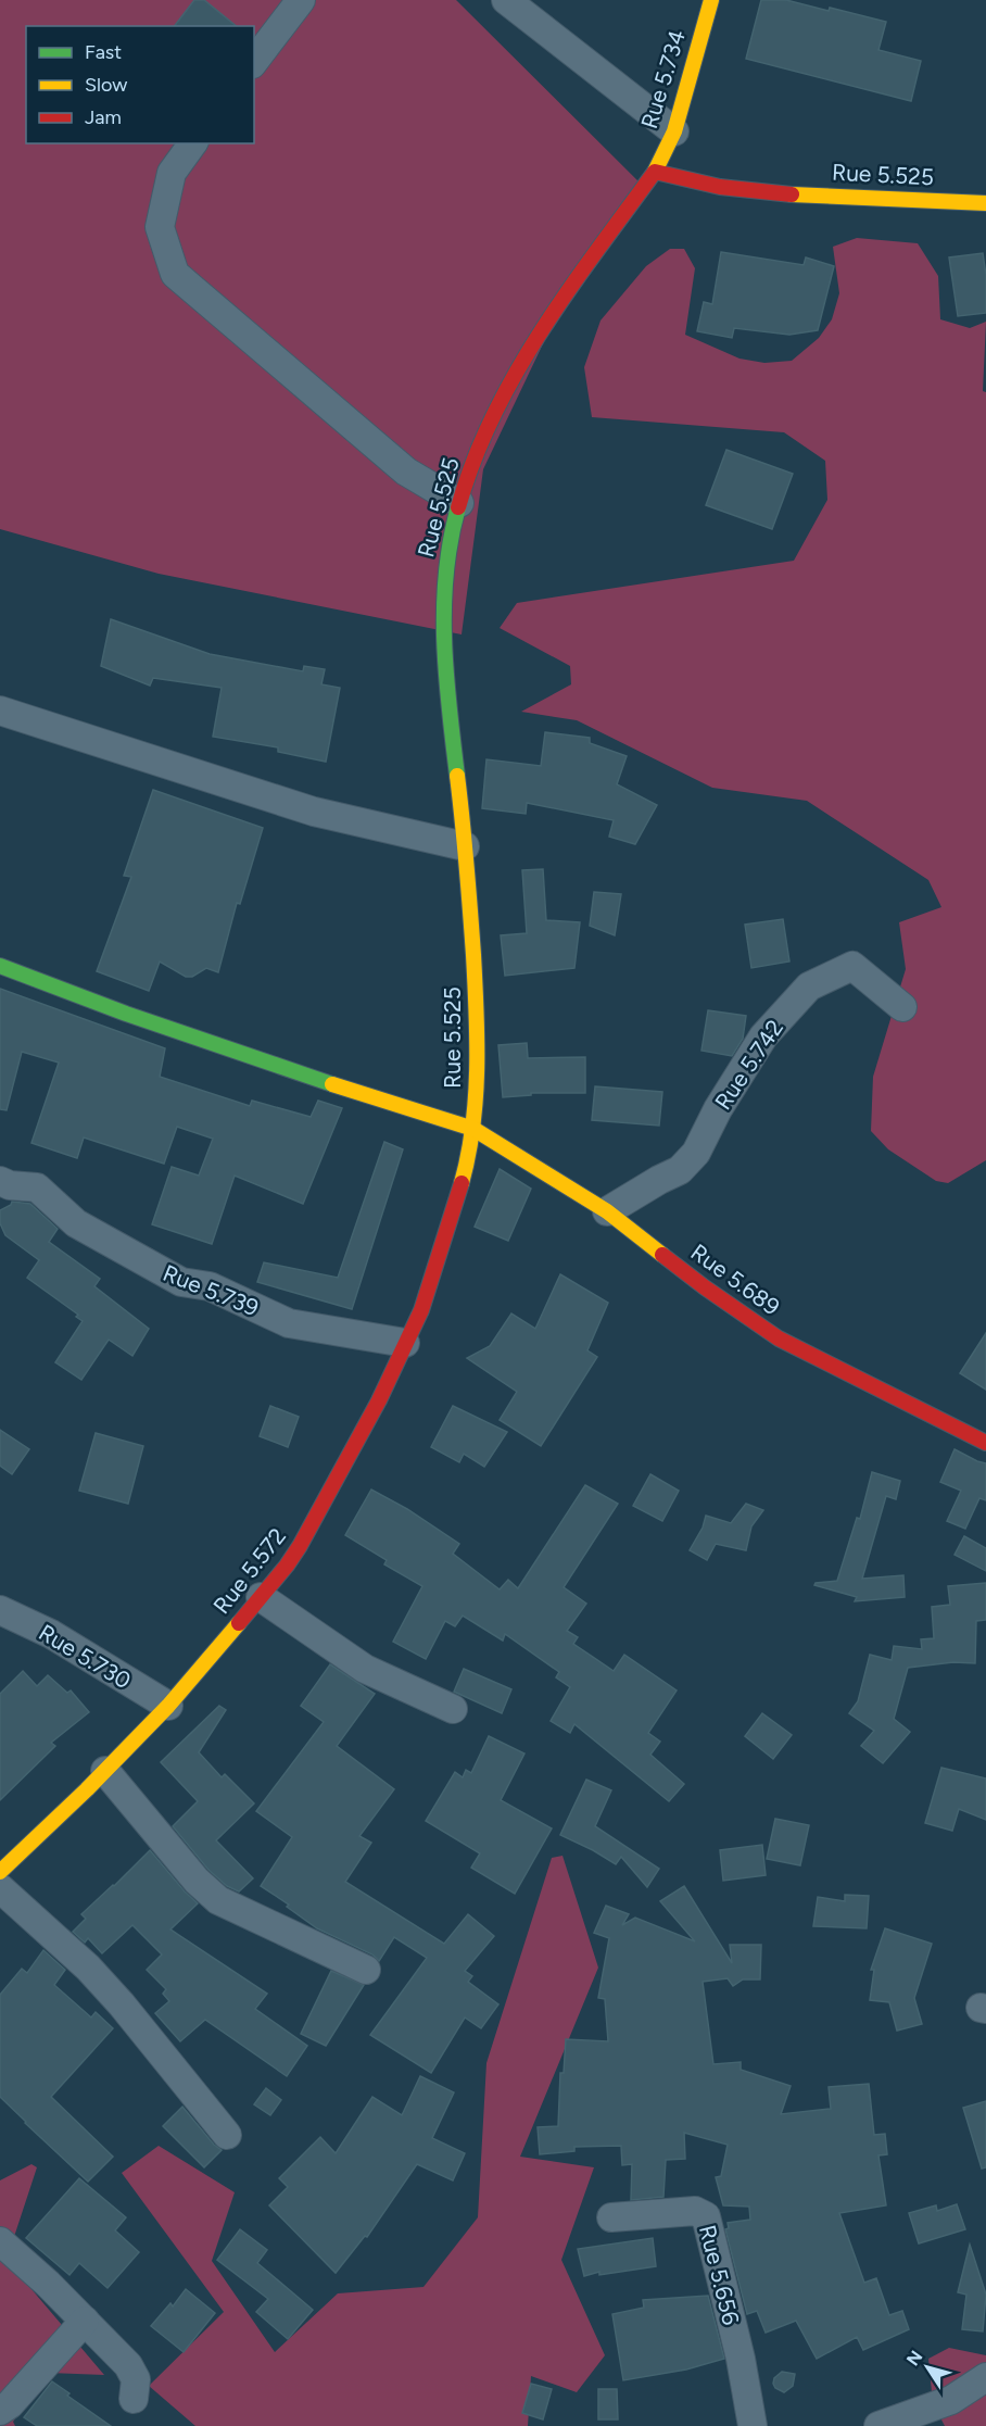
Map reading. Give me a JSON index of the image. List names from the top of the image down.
{
  "streets": {
    "street": [
      "Rue 5.734",
      "Rue 5.525",
      "Rue 5.742",
      "Rue 5.689",
      "Rue 5.739",
      "Rue 5.572",
      "Rue 5.730",
      "Rue 5.656"
    ]
  },
  "crossings": [
    ["Rue 5.734", "Rue 5.525"],
    ["Rue 5.525", "Rue 5.689"],
    ["Rue 5.525", "Rue 5.572"],
    ["Rue 5.742", "Rue 5.689"],
    ["Rue 5.739", "Rue 5.572"],
    ["Rue 5.572", "Rue 5.730"]
  ],
  "legend": ["Fast", "Slow", "Jam"],
  "north": "top left"
}
